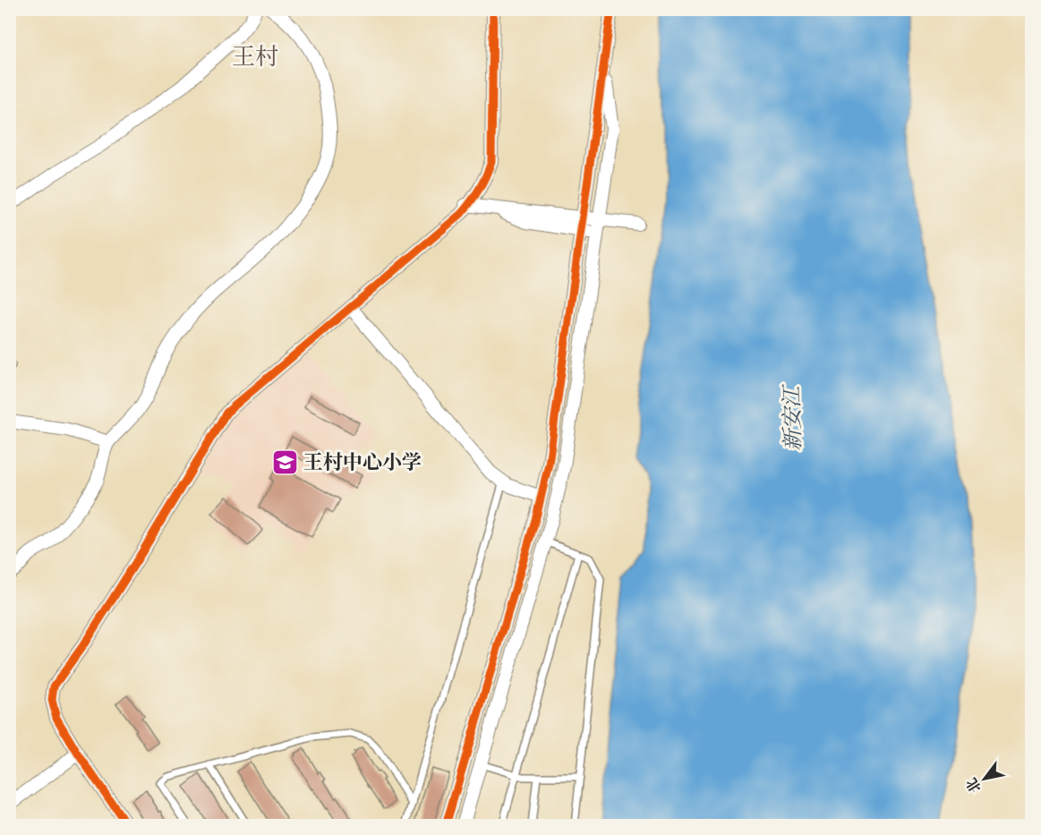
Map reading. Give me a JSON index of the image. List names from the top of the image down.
{
  "districts": ["王村"],
  "water": ["新安江"],
  "places": {
    "school or university": ["王村中心小学"]
  },
  "north": "bottom left"
}
